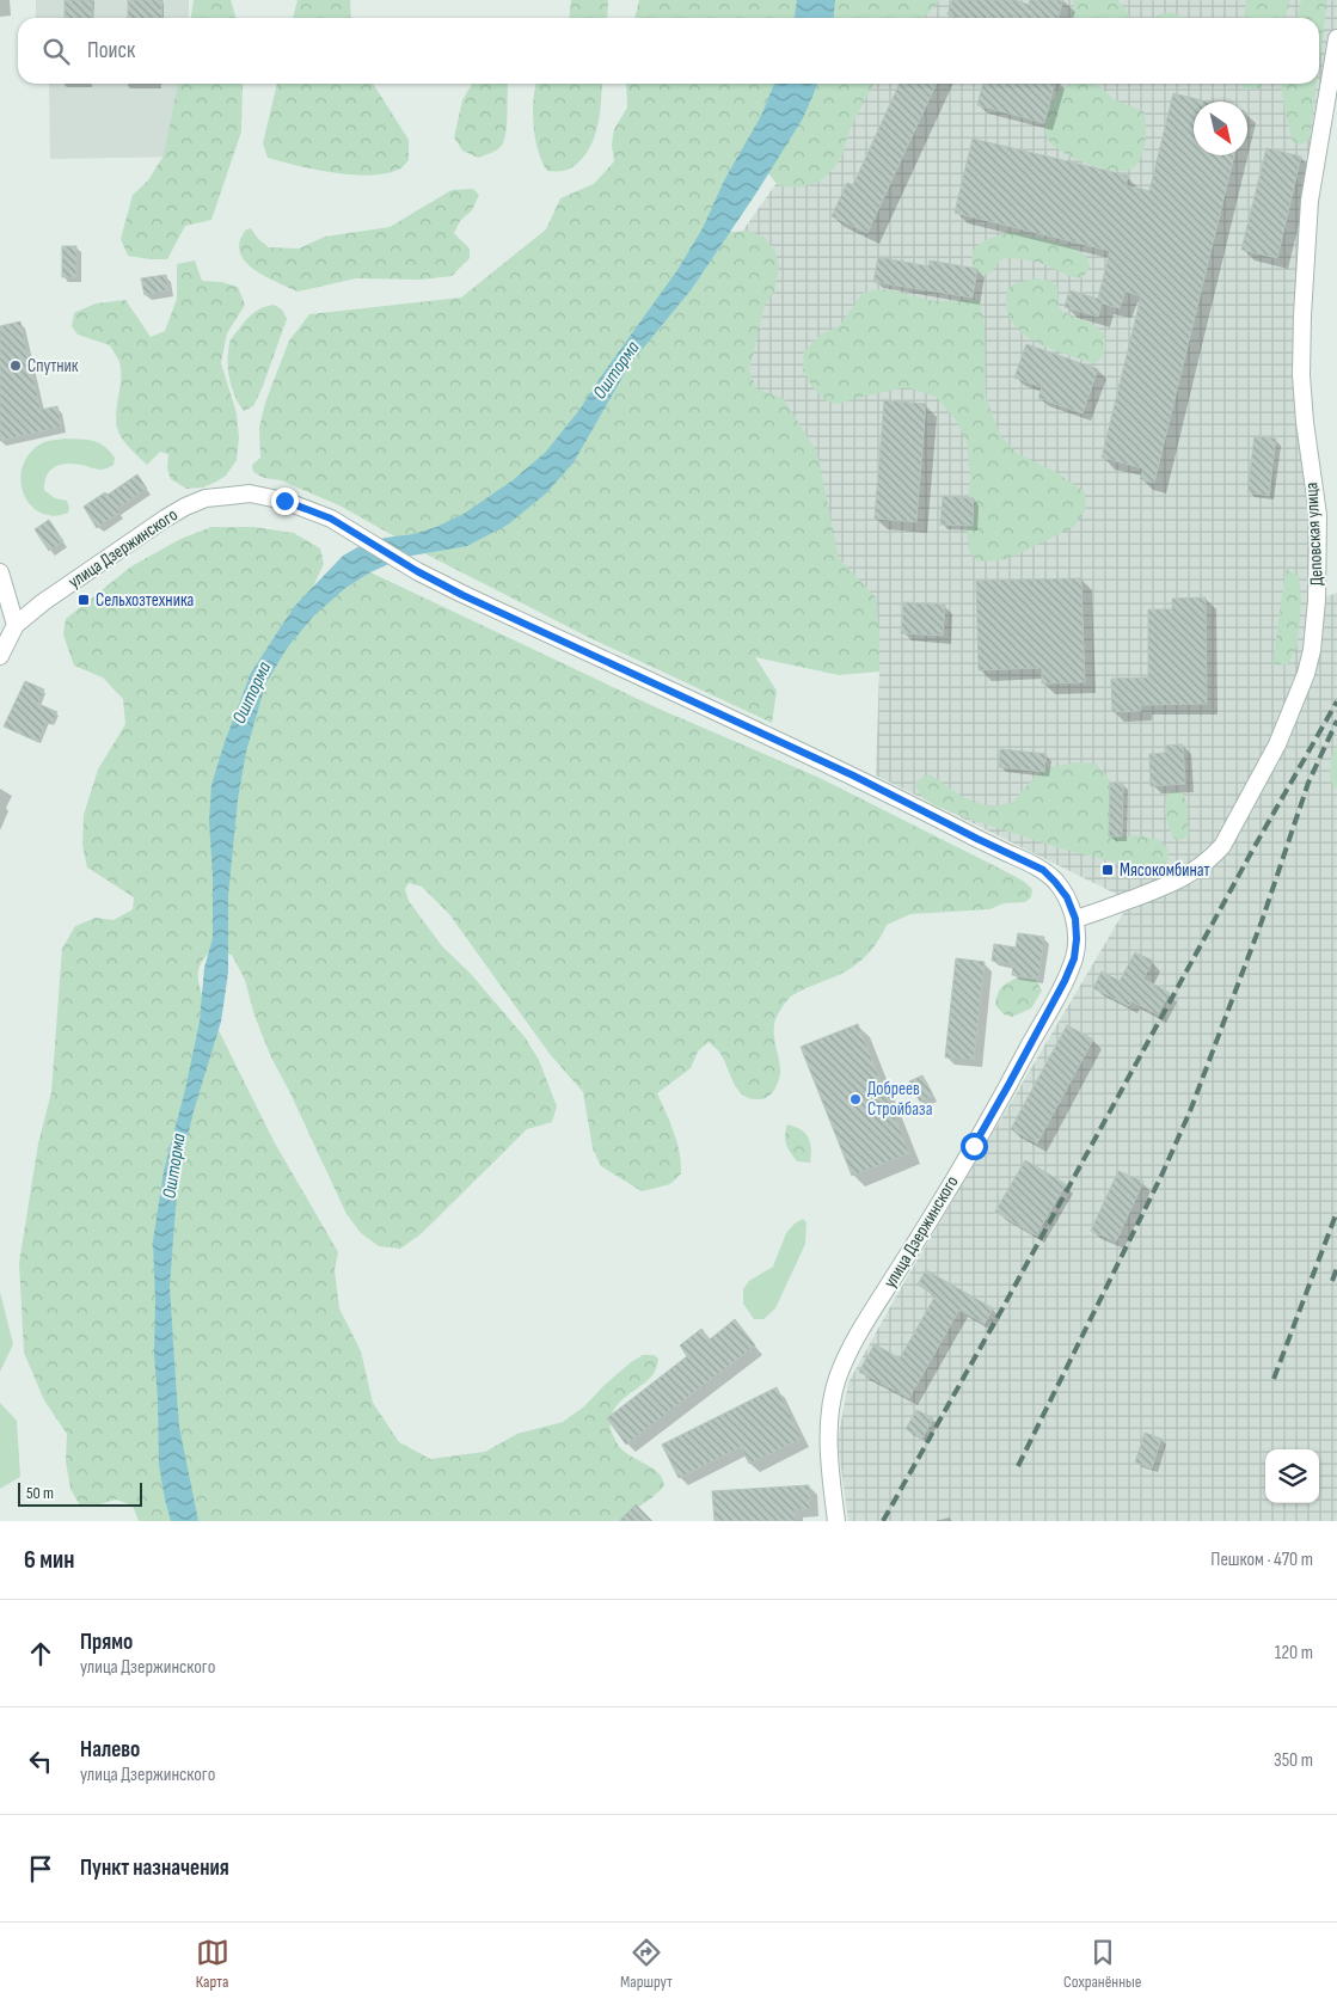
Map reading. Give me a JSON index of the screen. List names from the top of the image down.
{
  "streets": {
    "street": ["Деповская улица", "улица Дзержинского"]
  },
  "crossings": [
    ["Деповская улица", "улица Дзержинского"]
  ],
  "water": ["Ошторма"],
  "places": {
    "other": ["Спутник", "Добреев Стройбаза"],
    "transit": ["Сельхозтехника", "Мясокомбинат"]
  },
  "scale_bar": "50 m",
  "north": "bottom right",
  "page": {
    "search": "Поиск",
    "scale": "50 m",
    "heading": ["6 мин", "Пешком · 470 m"],
    "list": [
      ["Прямо", "улица Дзержинского", "120 m"],
      ["Налево", "улица Дзержинского", "350 m"],
      "Пункт назначения"
    ],
    "nav": ["Карта", "Маршрут", "Сохранённые"]
  }
}
